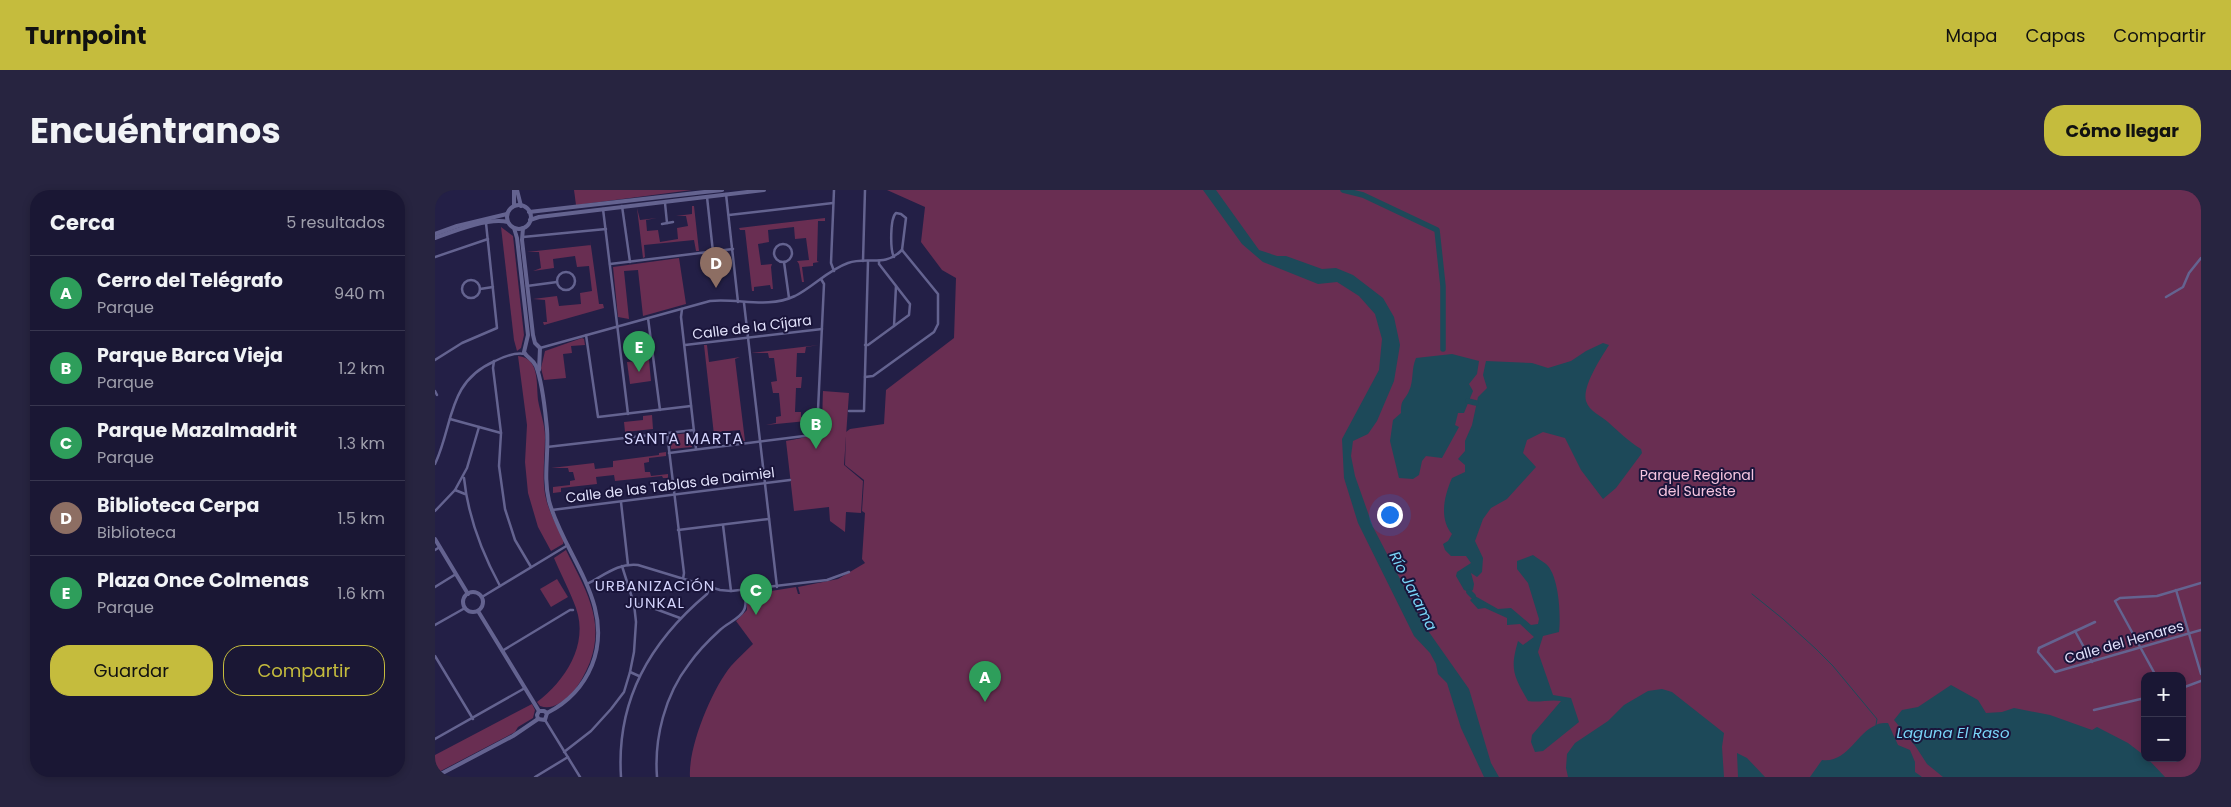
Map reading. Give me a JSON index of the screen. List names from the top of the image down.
{
  "streets": {
    "street": ["Calle de la Cíjara", "Calle de las Tablas de Daimiel", "Calle del Henares"]
  },
  "districts": ["SANTA MARTA", "URBANIZACIÓN JUNKAL"],
  "water": ["Río Jarama", "Laguna El Raso"],
  "parks": ["Parque Regional del Sureste"],
  "page": {
    "header": "Turnpoint",
    "nav": ["Mapa", "Capas", "Compartir"],
    "title": "Encuéntranos",
    "buttons": [
      "Cómo llegar",
      ["Guardar", "Compartir"]
    ],
    "heading": ["Cerca", "5 resultados"],
    "pins": [
      "D",
      "E",
      "B",
      "C",
      "A"
    ],
    "list": [
      {
        "mark": "A",
        "name": "Cerro del Telégrafo",
        "note": "Parque",
        "value": "940 m"
      },
      {
        "mark": "B",
        "name": "Parque Barca Vieja",
        "note": "Parque",
        "value": "1.2 km"
      },
      {
        "mark": "C",
        "name": "Parque Mazalmadrit",
        "note": "Parque",
        "value": "1.3 km"
      },
      {
        "mark": "D",
        "name": "Biblioteca Cerpa",
        "note": "Biblioteca",
        "value": "1.5 km"
      },
      {
        "mark": "E",
        "name": "Plaza Once Colmenas",
        "note": "Parque",
        "value": "1.6 km"
      }
    ],
    "map_buttons": ["+", "−"]
  }
}
